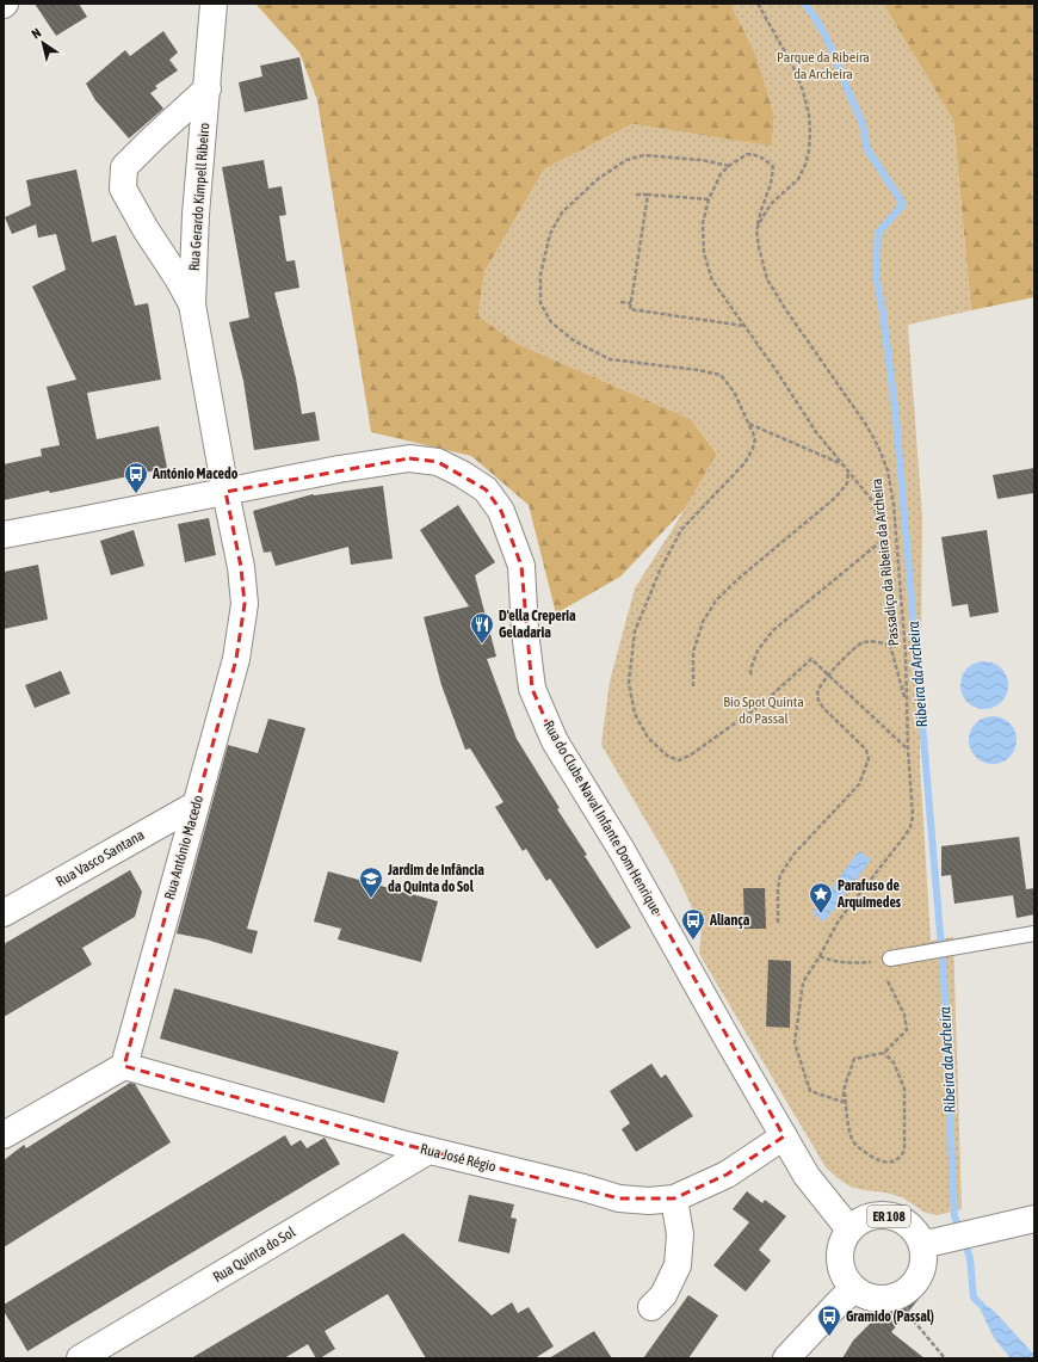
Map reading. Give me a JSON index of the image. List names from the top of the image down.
{
  "streets": {
    "street": [
      "Rua Gerardo Kimpell Ribeiro",
      "Rua do Clube Naval Infante Dom Henrique",
      "Rua António Macedo",
      "Rua Vasco Santana",
      "Rua José Régio",
      "ER 108",
      "Rua Quinta do Sol"
    ],
    "path": ["Passadiço da Ribeira da Archeira"]
  },
  "crossings": [
    ["Rua Gerardo Kimpell Ribeiro", "Rua do Clube Naval Infante Dom Henrique"],
    ["Rua Gerardo Kimpell Ribeiro", "Rua António Macedo"],
    ["Rua do Clube Naval Infante Dom Henrique", "Rua António Macedo"],
    ["Rua do Clube Naval Infante Dom Henrique", "Rua José Régio"],
    ["Rua do Clube Naval Infante Dom Henrique", "ER 108"],
    ["Rua António Macedo", "Rua Vasco Santana"],
    ["Rua António Macedo", "Rua José Régio"],
    ["Rua José Régio", "Rua Quinta do Sol"]
  ],
  "water": ["Ribeira da Archeira"],
  "parks": ["Parque da Ribeira da Archeira", "Bio Spot Quinta do Passal"],
  "places": {
    "bus stop": ["António Macedo", "Aliança", "Gramido (Passal)"],
    "restaurant": ["D'ella Creperia Geladaria"],
    "school or university": ["Jardim de Infância da Quinta do Sol"],
    "place": ["Parafuso de Arquimedes"]
  },
  "north": "top left"
}
